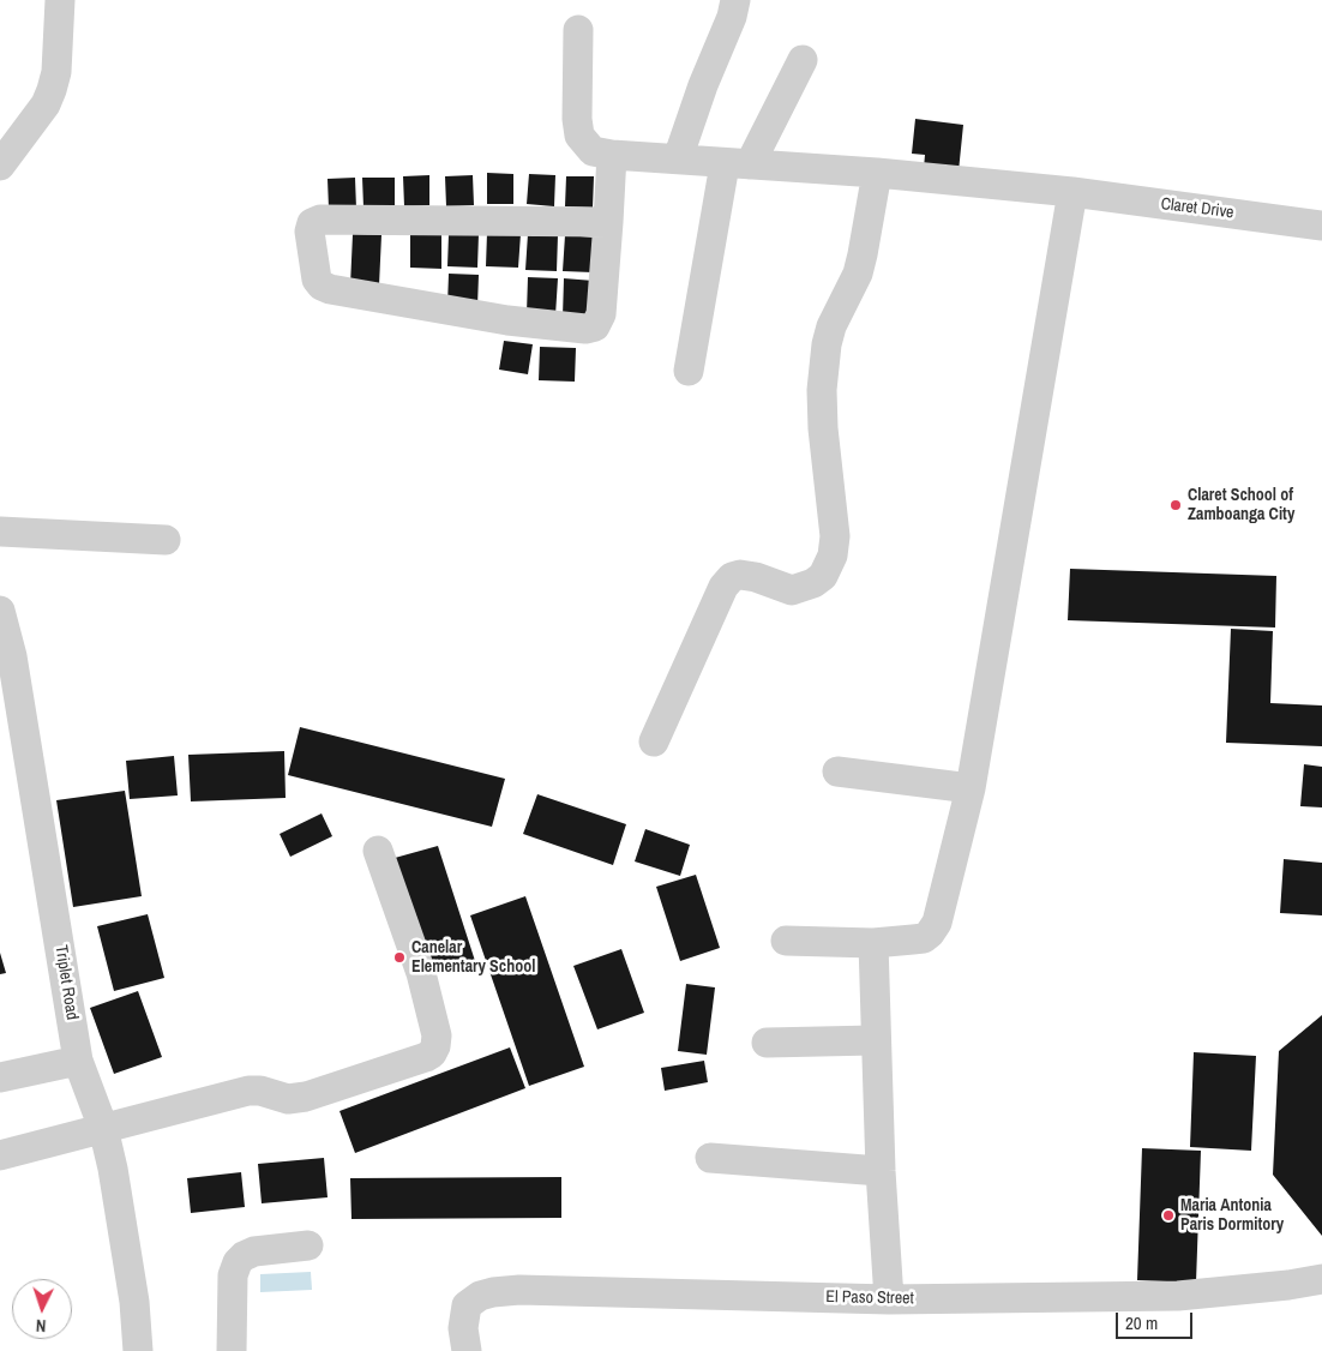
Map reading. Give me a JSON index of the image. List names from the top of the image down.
{
  "streets": {
    "street": ["Claret Drive", "Triplet Road", "El Paso Street"]
  },
  "places": ["Claret School of Zamboanga City", "Canelar Elementary School", "Maria Antonia Paris Dormitory"],
  "scale_bar": "20 m",
  "north": "bottom"
}
